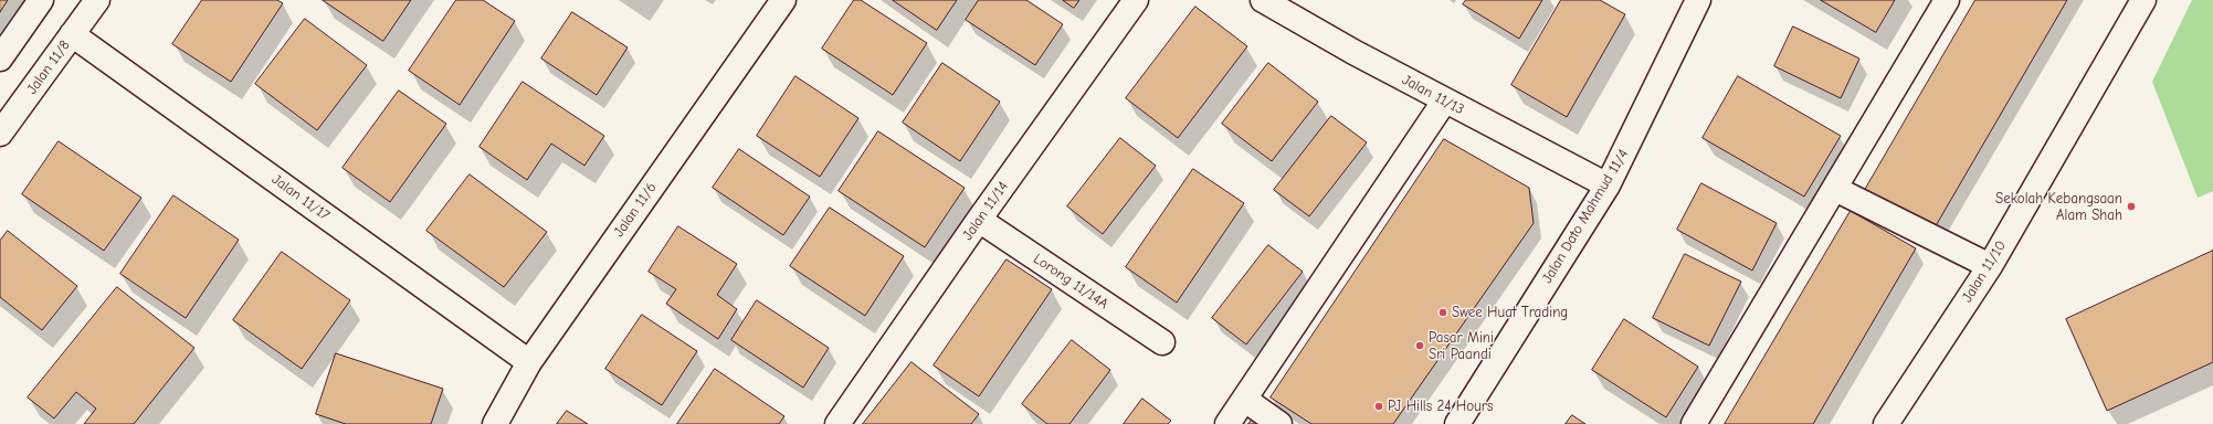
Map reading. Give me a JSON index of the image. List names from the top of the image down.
{
  "streets": {
    "street": [
      "Jalan 11/8",
      "Jalan 11/13",
      "Jalan 11/17",
      "Jalan 11/6",
      "Jalan 11/14",
      "Jalan Dato Mahmud 11/4",
      "Jalan 11/10",
      "Lorong 11/14A"
    ]
  },
  "crossings": [
    ["Jalan 11/8", "Jalan 11/17"],
    ["Jalan 11/13", "Jalan Dato Mahmud 11/4"],
    ["Jalan 11/17", "Jalan 11/6"],
    ["Jalan 11/14", "Lorong 11/14A"]
  ],
  "places": [
    "Sekolah Kebangsaan Alam Shah",
    "Swee Huat Trading",
    "Pasar Mini Sri Paandi",
    "PJ Hills 24 Hours"
  ]
}
